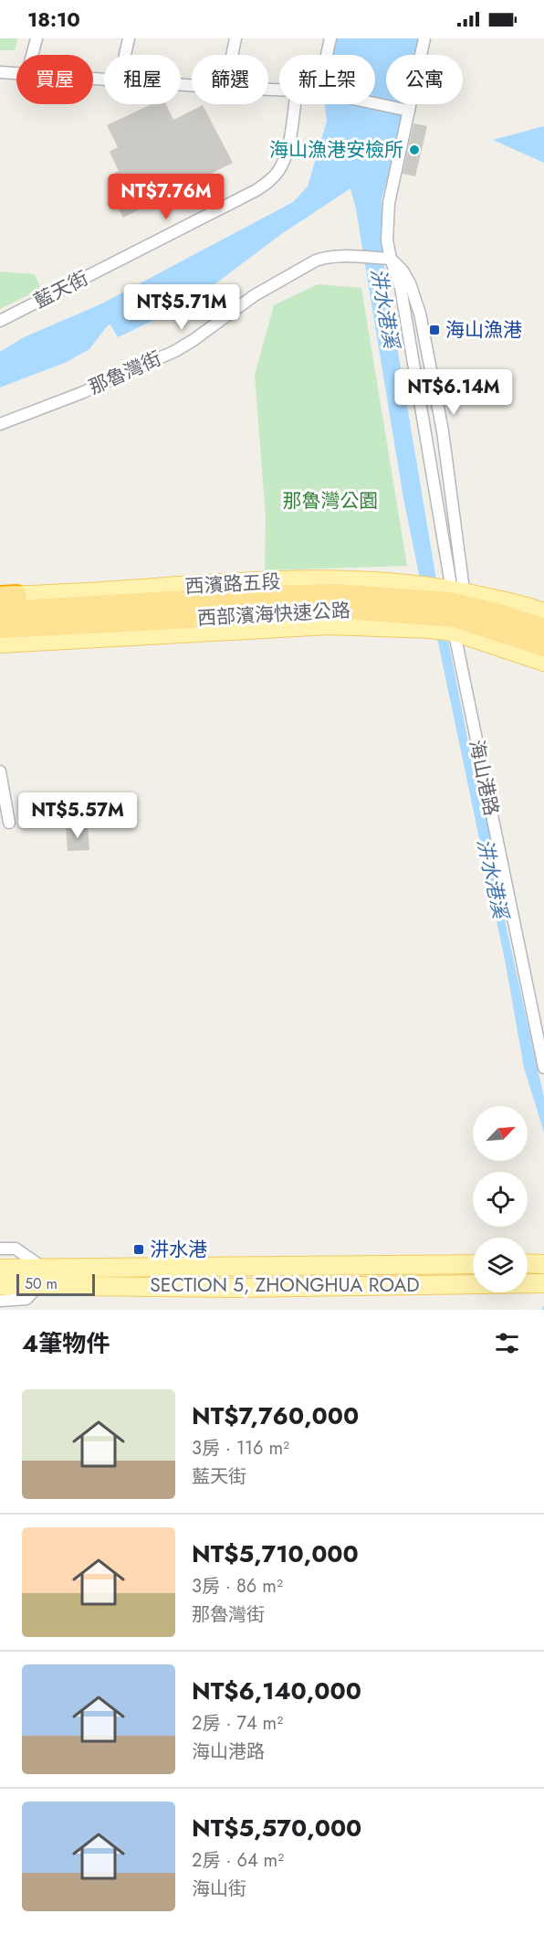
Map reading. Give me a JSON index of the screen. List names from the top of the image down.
{
  "streets": {
    "highway": ["西部濱海快速公路"],
    "main road": ["西濱路五段", "SECTION 5, ZHONGHUA ROAD"],
    "street": ["藍天街", "那魯灣街", "海山港路"]
  },
  "crossings": [
    ["那魯灣街", "海山港路"],
    ["西濱路五段", "西部濱海快速公路"],
    ["西濱路五段", "海山港路"],
    ["西部濱海快速公路", "海山港路"]
  ],
  "water": ["汫水港溪"],
  "parks": ["那魯灣公園"],
  "places": {
    "other": ["海山漁港安檢所"],
    "transit": ["海山漁港", "汫水港"]
  },
  "scale_bar": "50 m",
  "north": "top right",
  "page": {
    "status": "18:10",
    "chip": [
      "買屋",
      "租屋",
      "篩選",
      "新上架",
      "公寓"
    ],
    "price": [
      "NT$7.76M",
      "NT$5.71M",
      "NT$6.14M",
      "NT$5.57M"
    ],
    "scale": "50 m",
    "heading": "4筆物件",
    "list": [
      {
        "name": "NT$7,760,000",
        "note": "3房 · 116 m² · 藍天街"
      },
      {
        "name": "NT$5,710,000",
        "note": "3房 · 86 m² · 那魯灣街"
      },
      {
        "name": "NT$6,140,000",
        "note": "2房 · 74 m² · 海山港路"
      },
      {
        "name": "NT$5,570,000",
        "note": "2房 · 64 m² · 海山街"
      }
    ]
  }
}
